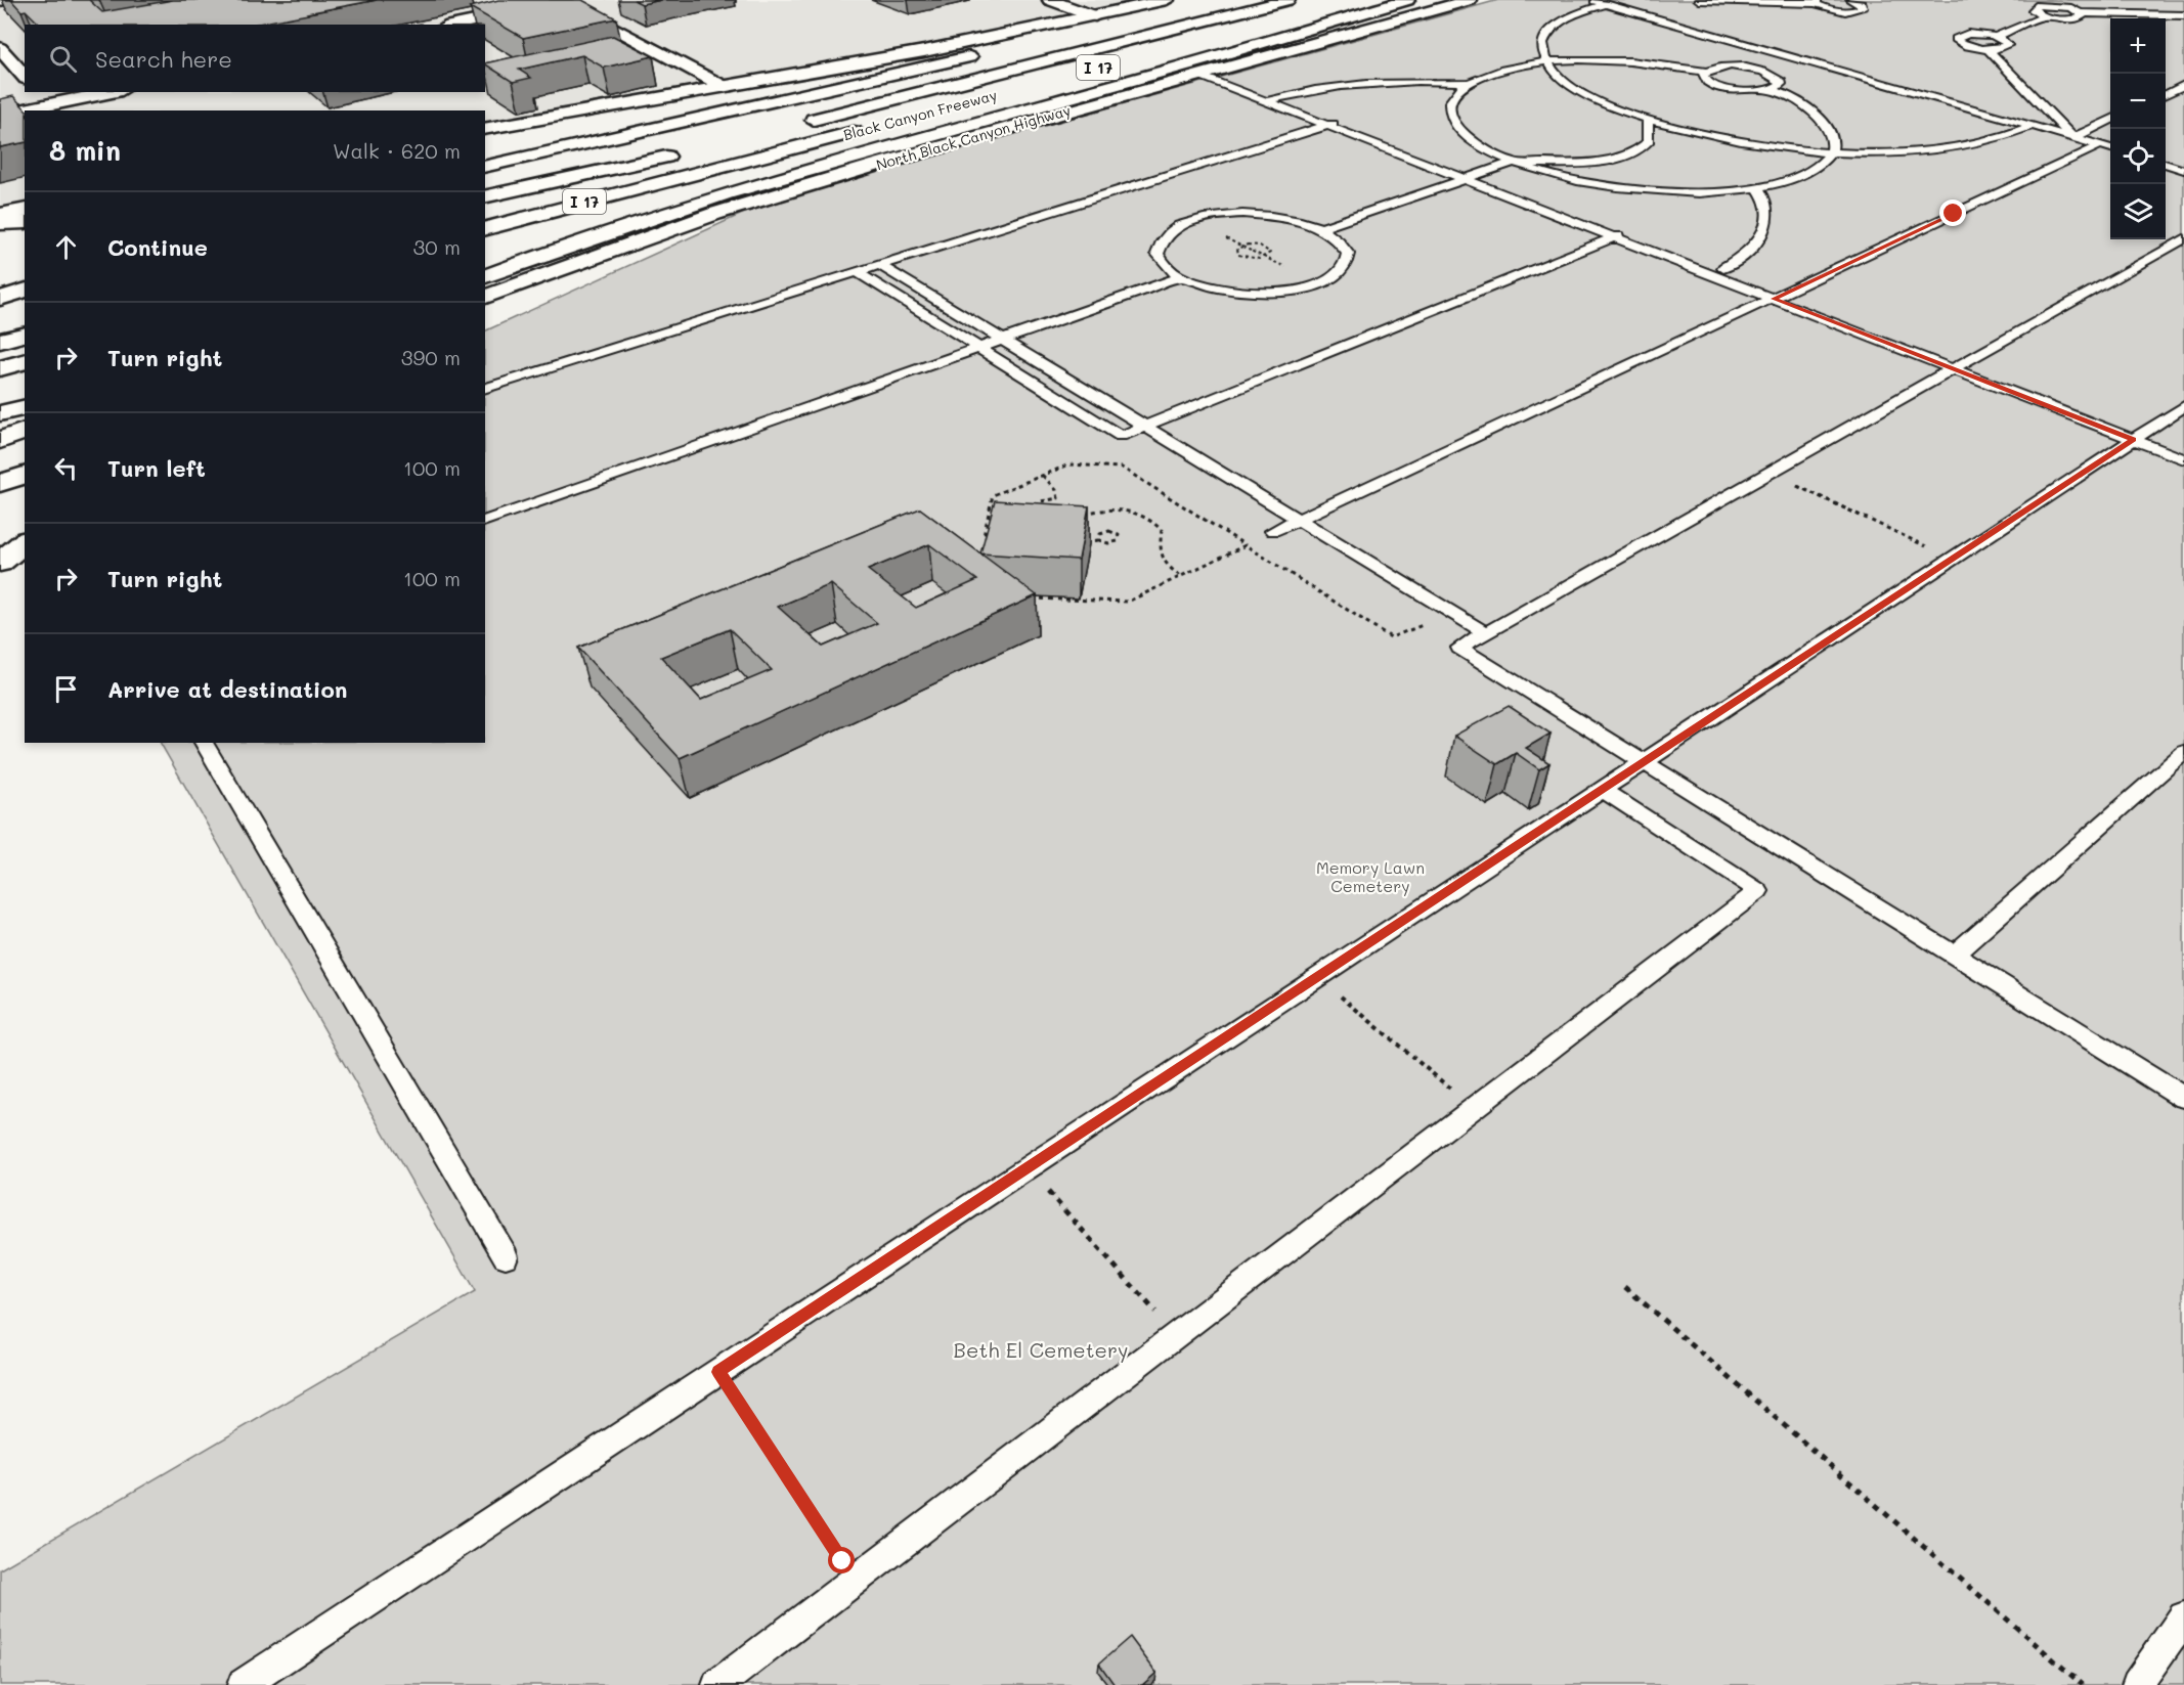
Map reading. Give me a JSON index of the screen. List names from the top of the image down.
{
  "streets": {
    "main road": ["I 17", "Black Canyon Freeway", "North Black Canyon Highway"]
  },
  "parks": ["Memory Lawn Cemetery", "Beth El Cemetery"],
  "page": {
    "map_buttons": ["+", "−"],
    "search": "Search here",
    "heading": ["8 min", "Walk · 620 m"],
    "list": [
      ["Continue", "30 m"],
      ["Turn right", "390 m"],
      ["Turn left", "100 m"],
      ["Turn right", "100 m"],
      "Arrive at destination"
    ]
  }
}
